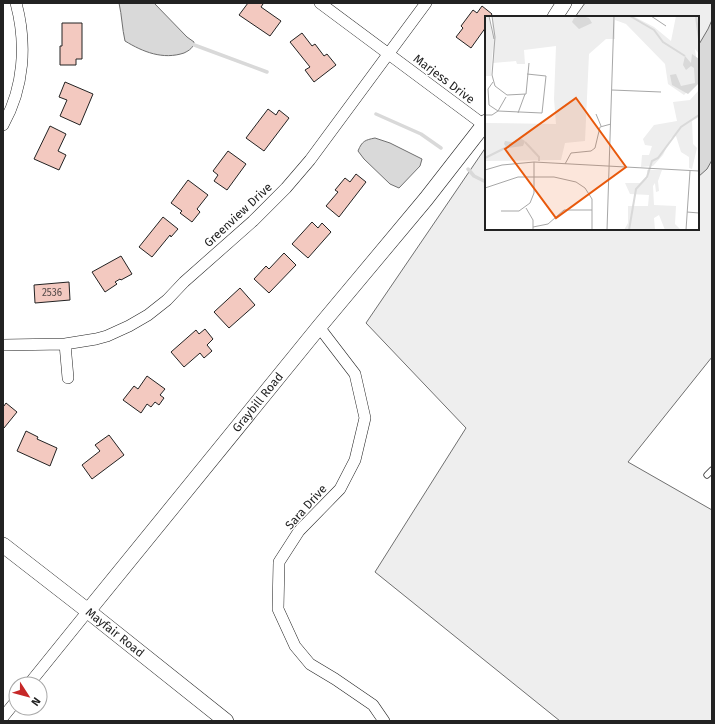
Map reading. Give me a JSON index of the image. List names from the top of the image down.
{
  "streets": {
    "street": [
      "Marjess Drive",
      "Greenview Drive",
      "Graybill Road",
      "Sara Drive",
      "Mayfair Road"
    ]
  },
  "crossings": [
    ["Marjess Drive", "Greenview Drive"],
    ["Marjess Drive", "Graybill Road"],
    ["Graybill Road", "Sara Drive"],
    ["Graybill Road", "Mayfair Road"]
  ],
  "house_numbers": ["2536"],
  "north": "bottom right"
}
